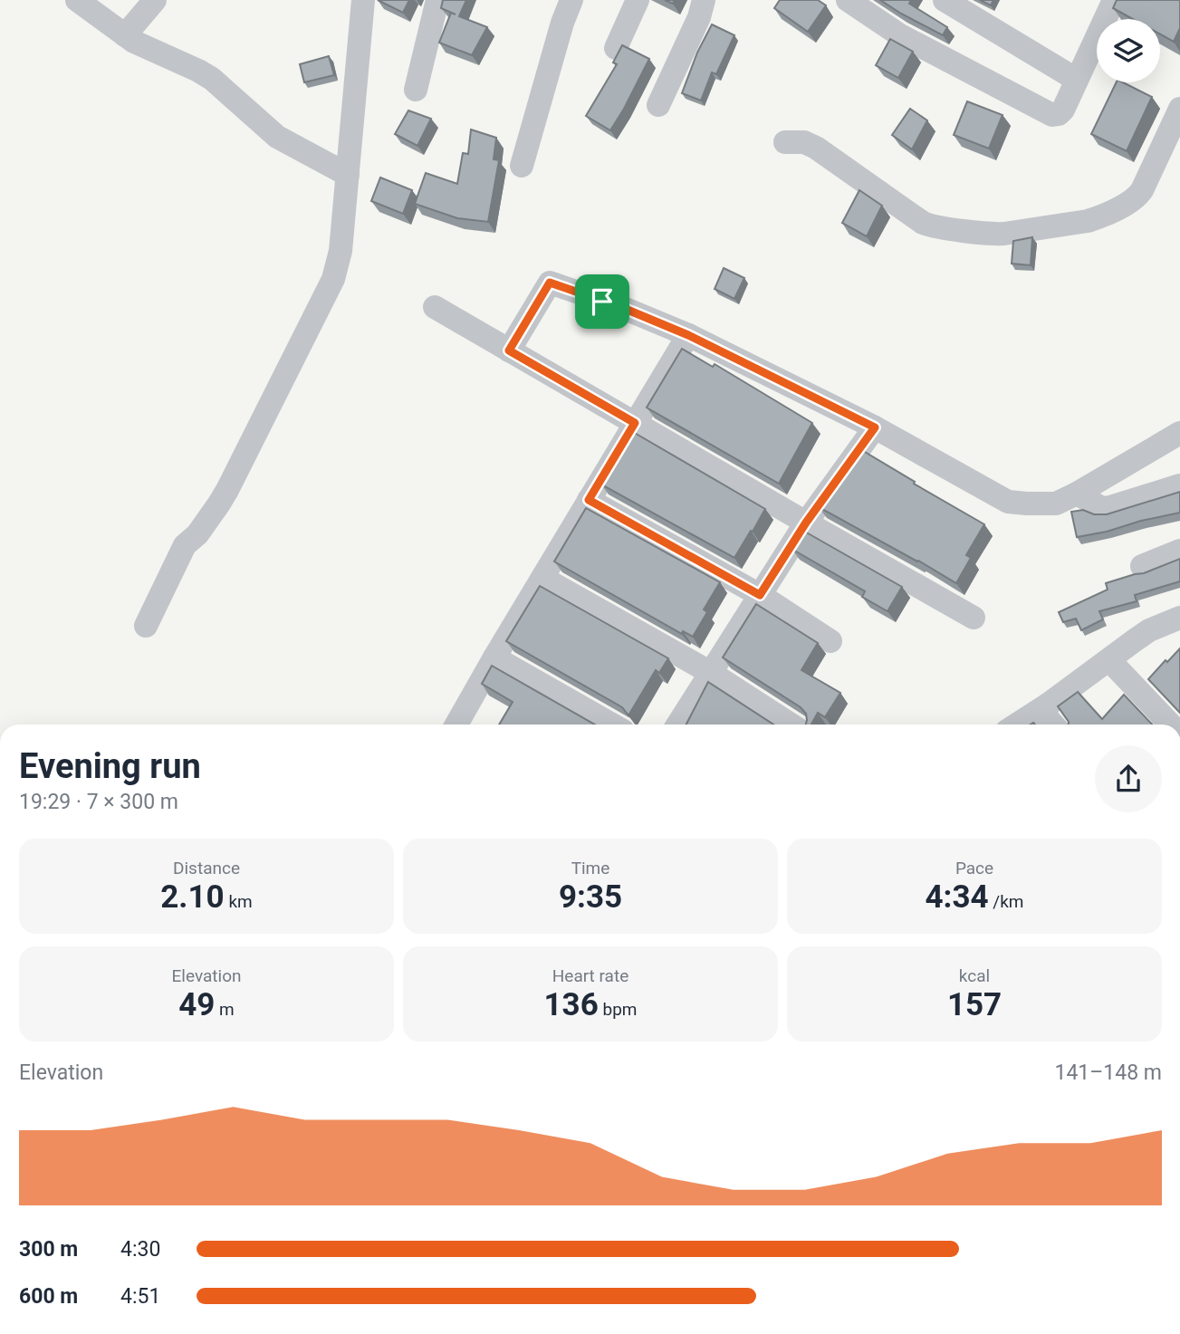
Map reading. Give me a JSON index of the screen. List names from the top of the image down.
{
  "page": {
    "heading": ["Evening run", "19:29 · 7 × 300 m"],
    "stats": [
      ["Distance", "2.10 km"],
      ["Time", "9:35"],
      ["Pace", "4:34 /km"],
      ["Elevation", "49 m"],
      ["Heart rate", "136 bpm"],
      ["kcal", "157"]
    ],
    "chart": ["Elevation", "141–148 m"],
    "list": [
      {
        "name": "300 m",
        "note": "4:30"
      },
      {
        "name": "600 m",
        "note": "4:51"
      }
    ]
  }
}
